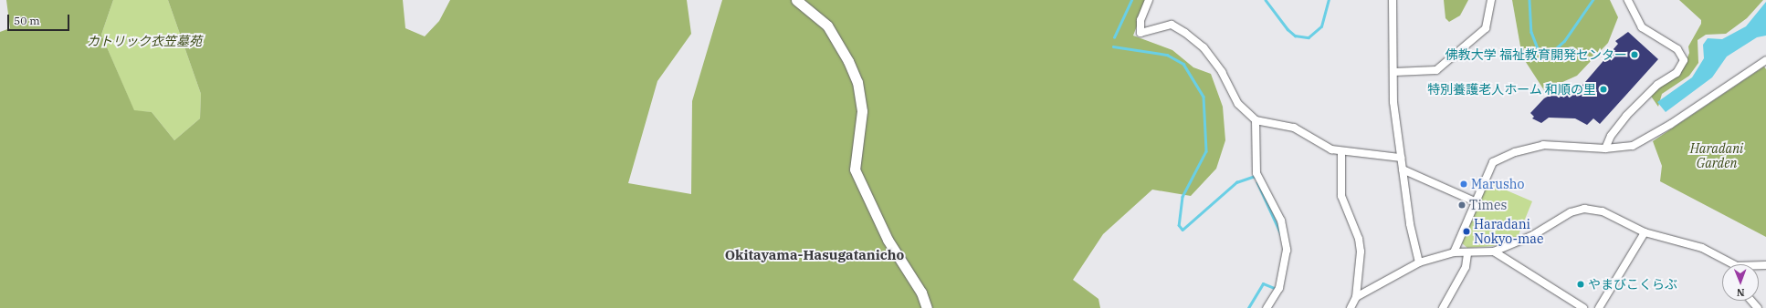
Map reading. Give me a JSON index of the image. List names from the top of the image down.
{
  "districts": ["Okitayama-Hasugatanicho"],
  "parks": ["カトリック衣笠墓苑", "Haradani Garden"],
  "places": [
    "佛教大学 福祉教育開発センター",
    "特別養護老人ホーム 和順の里",
    "Marusho",
    "Times",
    "Haradani Nokyo-mae",
    "やまびこくらぶ"
  ],
  "scale_bar": "50 m",
  "north": "bottom"
}
